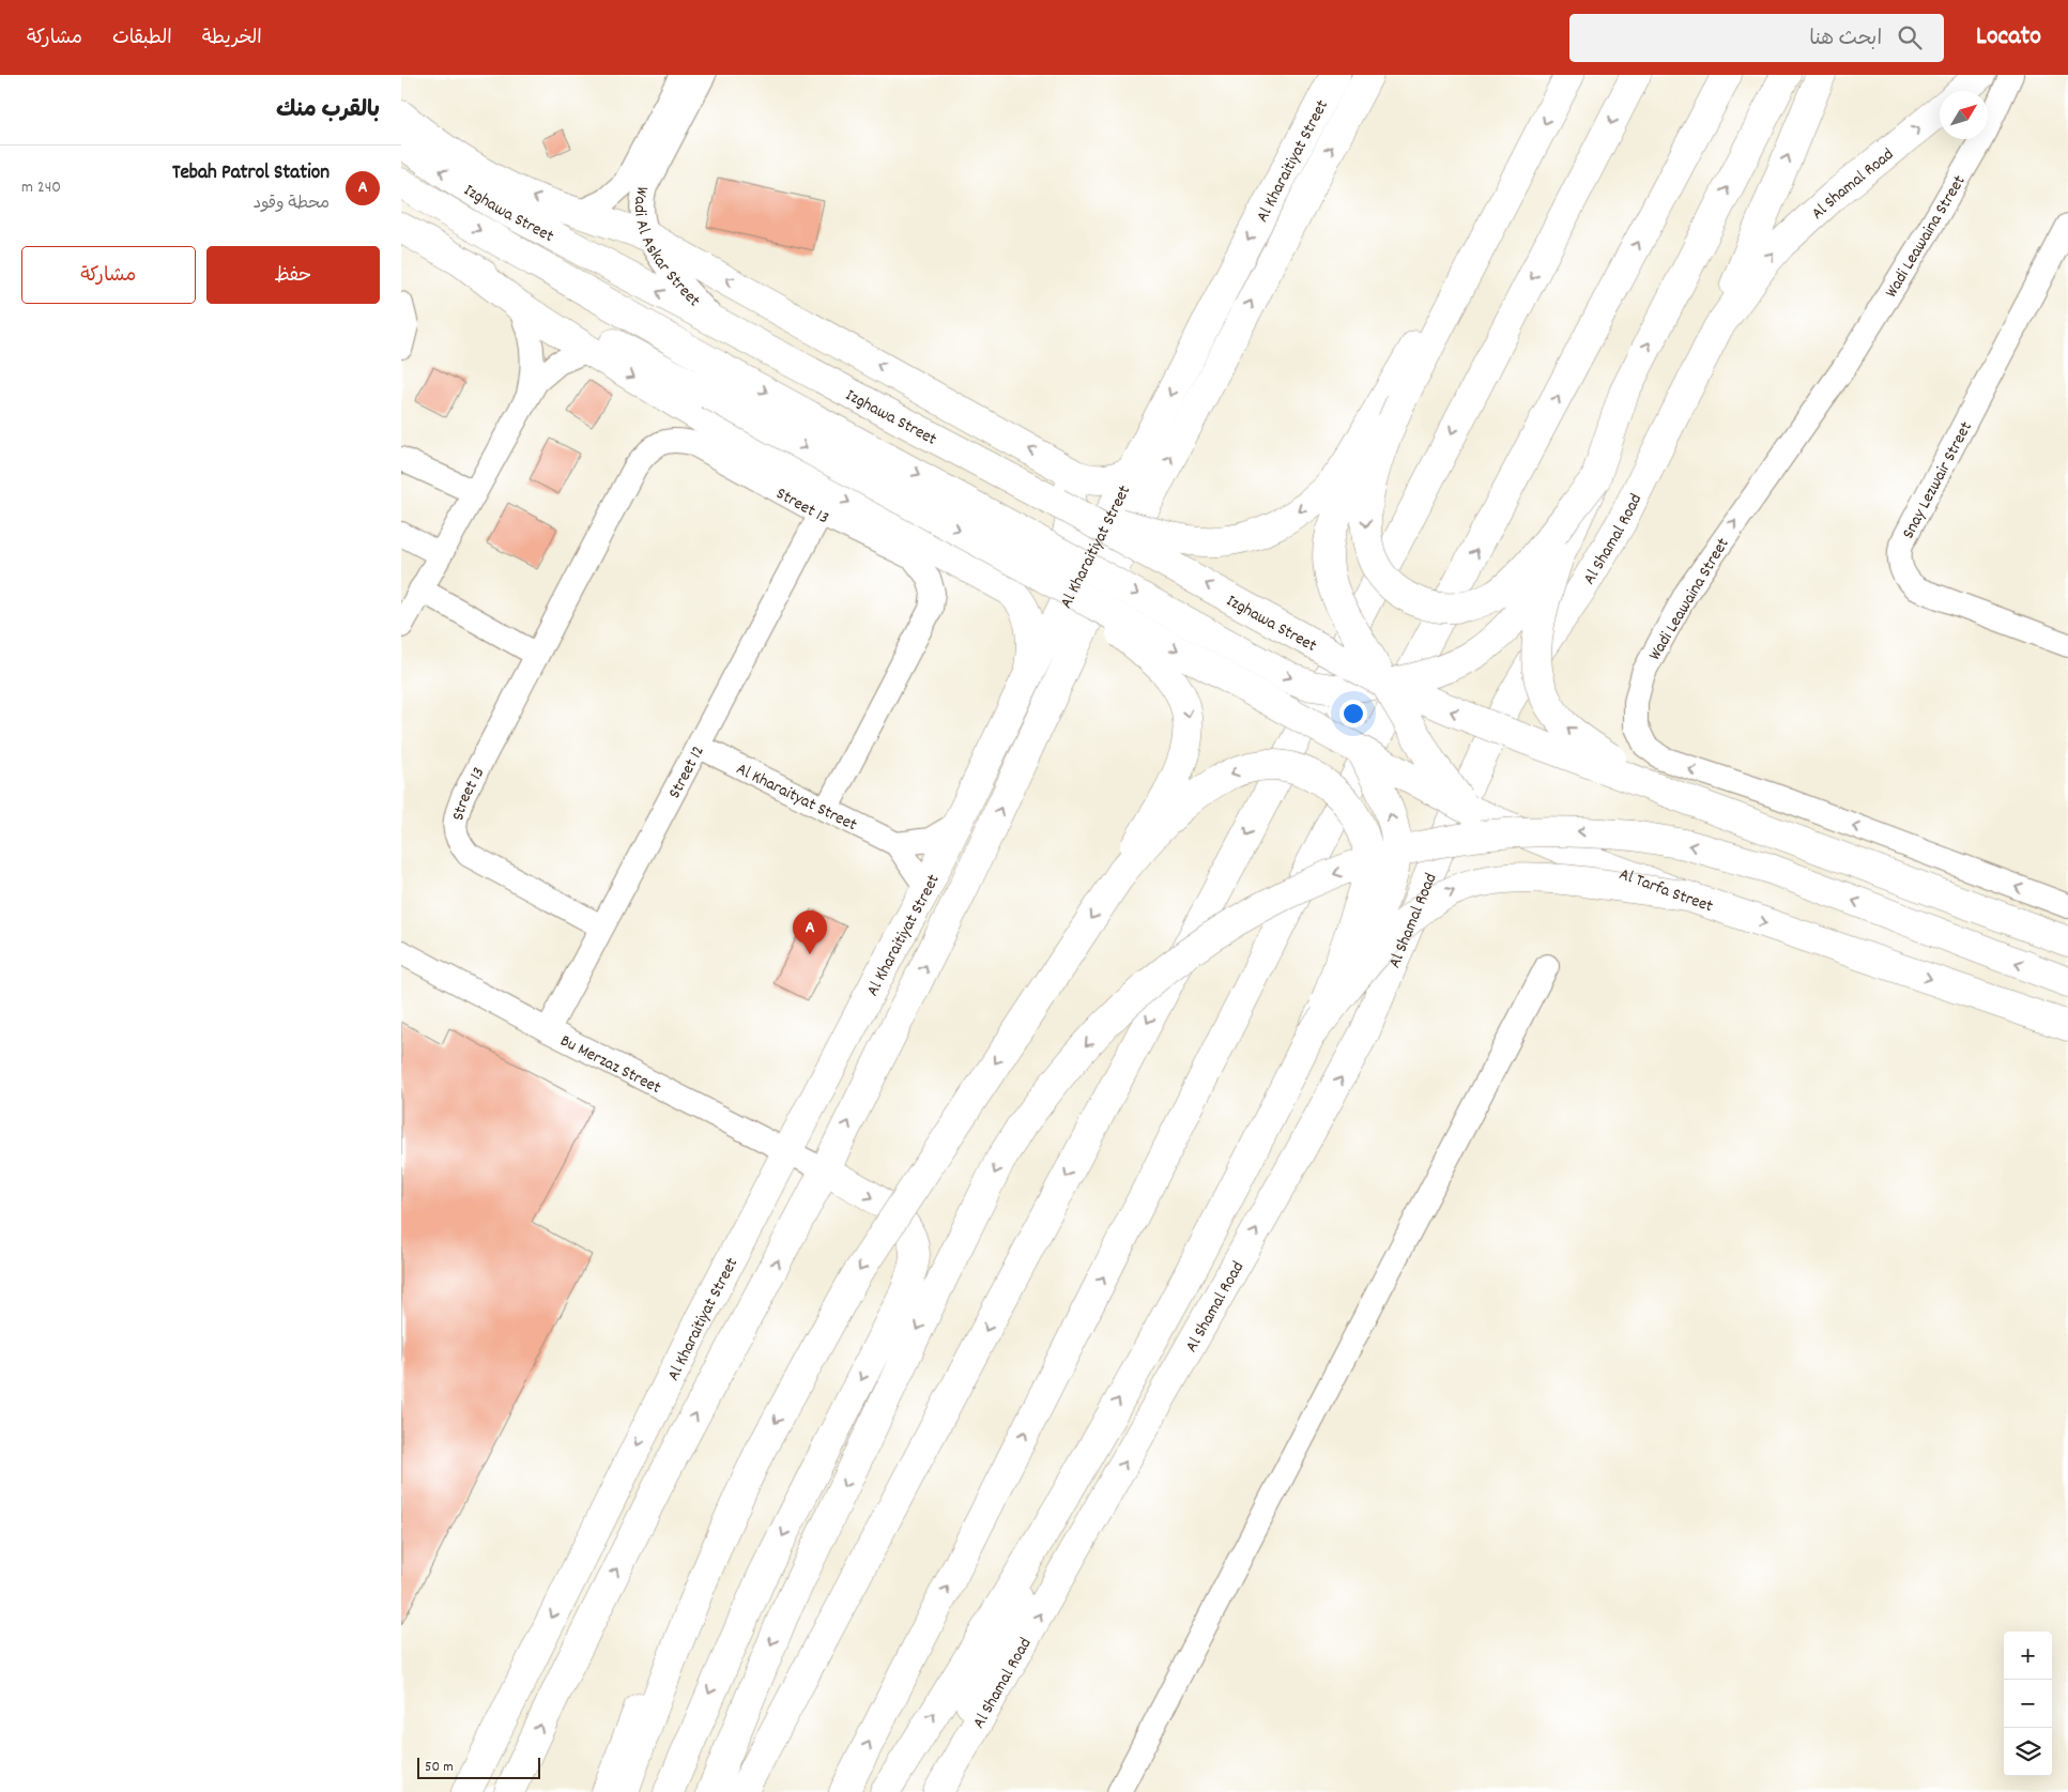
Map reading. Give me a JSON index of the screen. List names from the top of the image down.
{
  "streets": {
    "main road": [
      "Al Kharaitiyat Street",
      "Al Shamal Road",
      "Izghawa Street",
      "Al Tarfa Street"
    ],
    "street": [
      "Wadi Leawaina Street",
      "Wadi Al Askar Street",
      "Snay Lezwair Street",
      "Street 13",
      "Street 12",
      "Al Kharaityat Street",
      "Bu Merzaz Street"
    ]
  },
  "crossings": [
    ["Al Kharaitiyat Street", "Bu Merzaz Street"],
    ["Izghawa Street", "Wadi Al Askar Street"],
    ["Street 13", "Street 12"],
    ["Street 13", "Al Kharaityat Street"],
    ["Street 12", "Al Kharaityat Street"],
    ["Street 12", "Bu Merzaz Street"]
  ],
  "scale_bar": "50 m",
  "north": "top right",
  "page": {
    "header": "Locato",
    "search": "ابحث هنا",
    "nav": ["الخريطة", "الطبقات", "مشاركة"],
    "heading": "بالقرب منك",
    "list": [
      {
        "mark": "A",
        "name": "Tebah Patrol Station",
        "note": "محطة وقود",
        "value": "240 m"
      }
    ],
    "buttons": ["حفظ", "مشاركة"],
    "pins": "A",
    "map_buttons": ["+", "−"],
    "scale": "50 m"
  }
}
